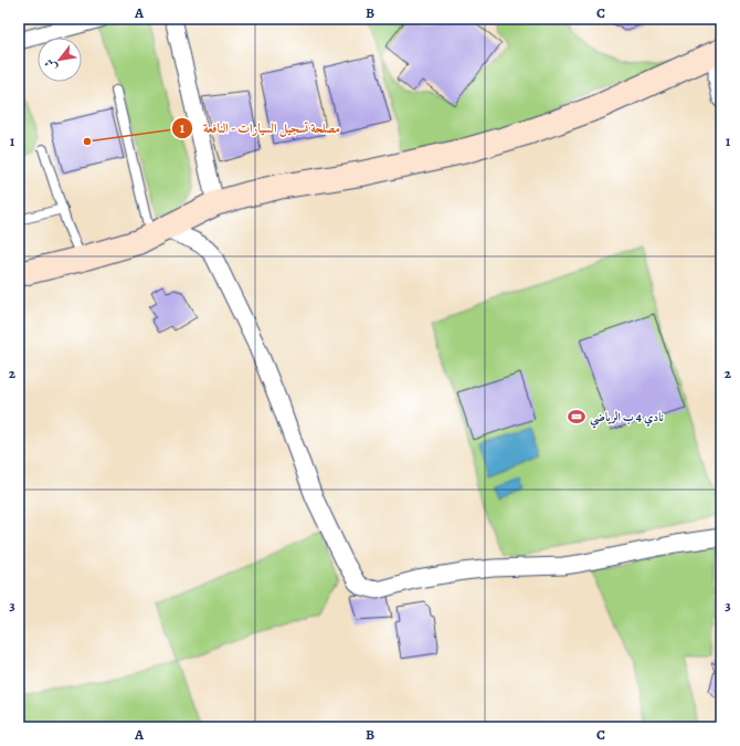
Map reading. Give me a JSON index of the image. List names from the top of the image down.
{
  "places": {
    "other": ["مصلحة تسجيل السيارات - النافعة"],
    "sports": ["نادي 4 ب الرياضي"]
  },
  "north": "bottom left",
  "grid": {
    "columns": ["A", "B", "C"],
    "rows": ["1", "2", "3"]
  }
}
